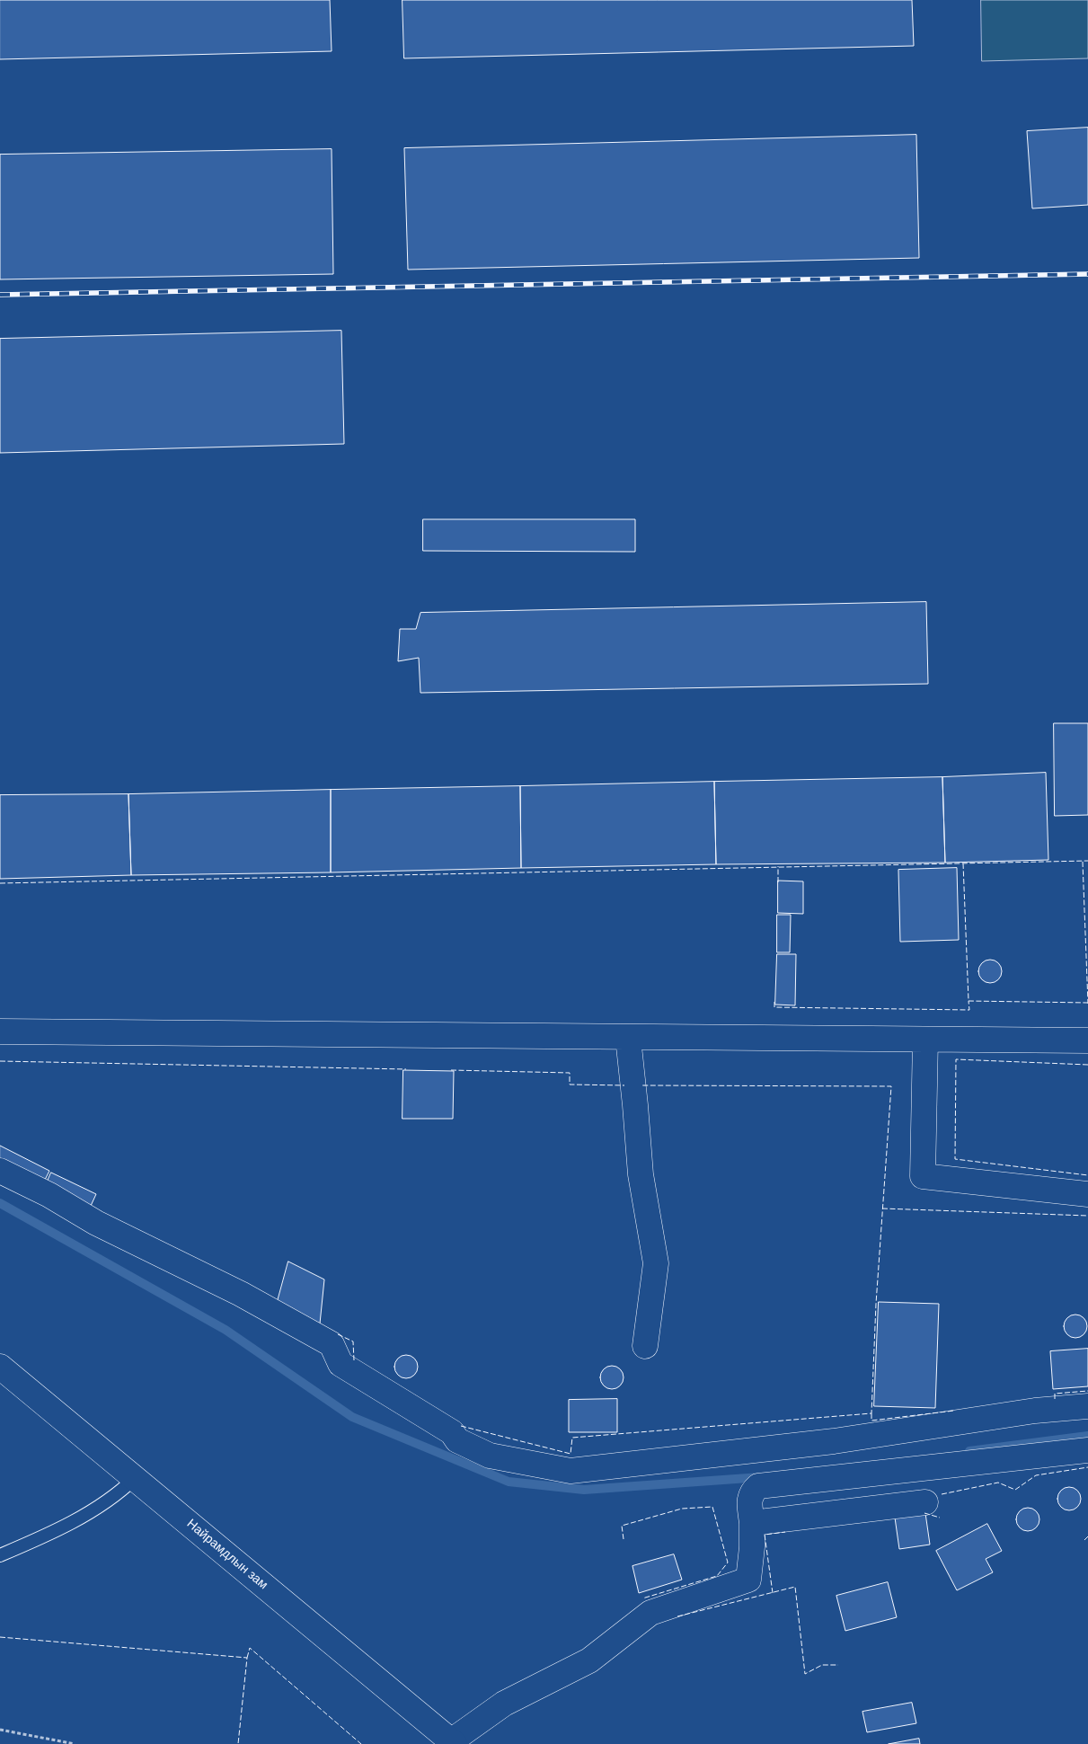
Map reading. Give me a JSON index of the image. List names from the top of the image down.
{
  "streets": {
    "street": ["Найрамдлын зам"]
  }
}
